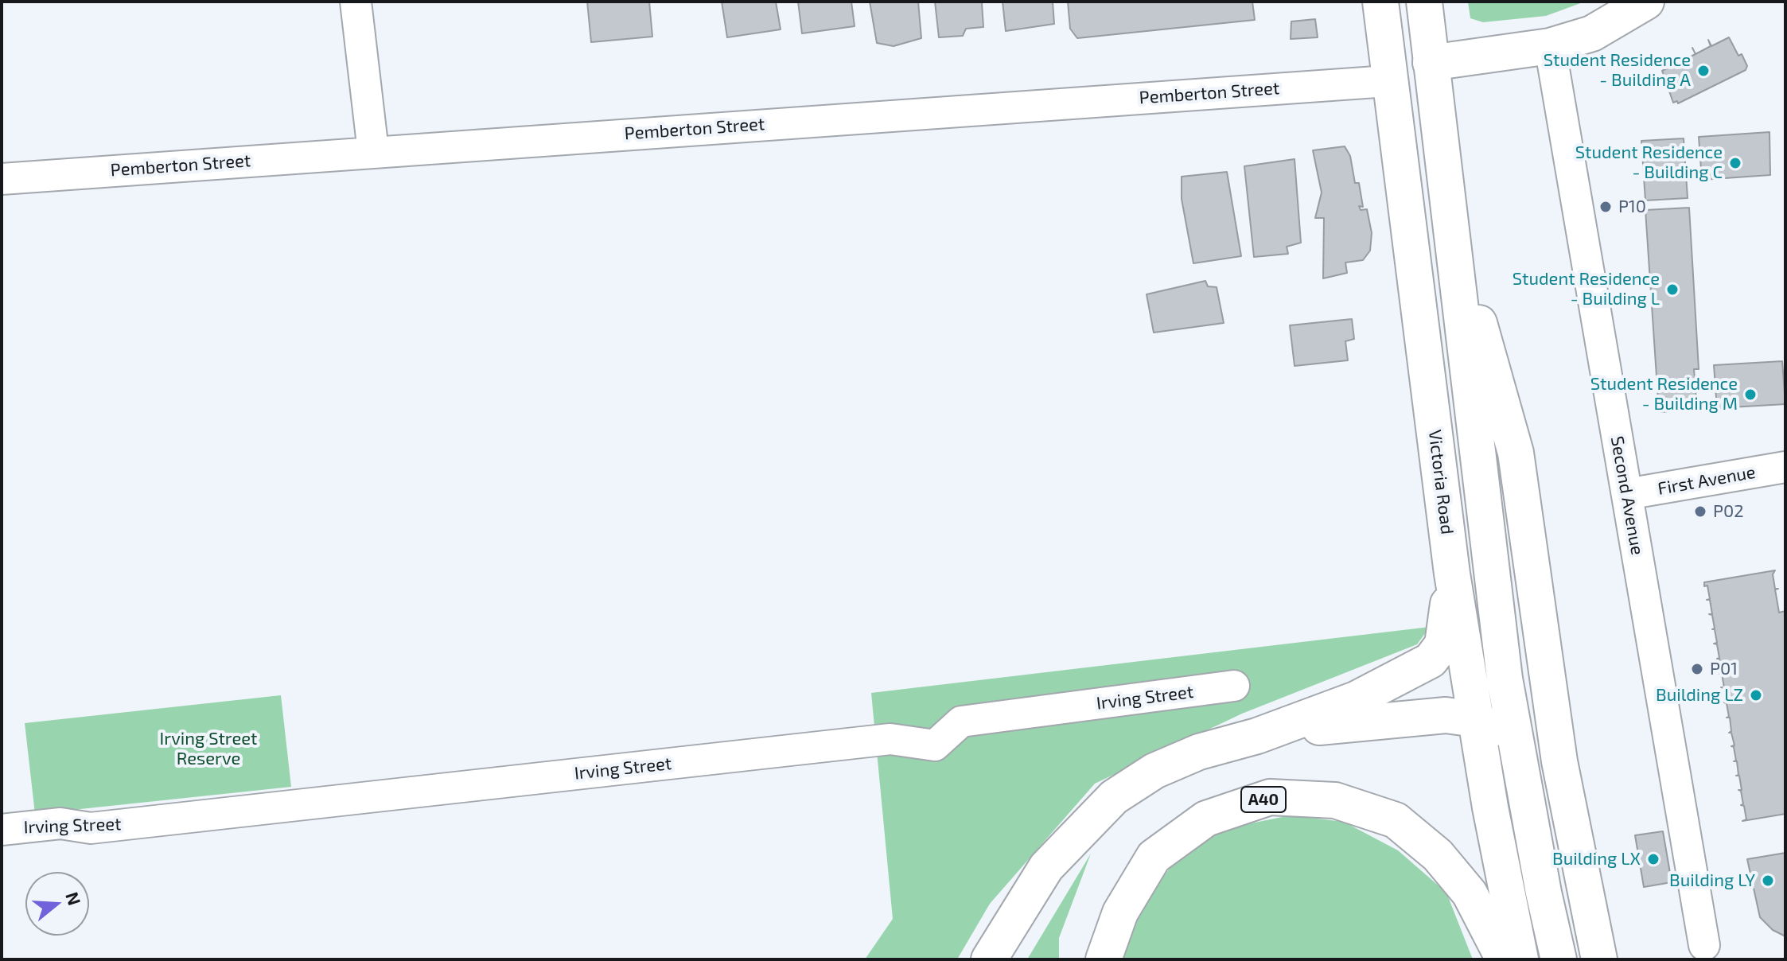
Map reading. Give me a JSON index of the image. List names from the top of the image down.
{
  "streets": {
    "main road": ["Victoria Road", "A40"],
    "street": [
      "Pemberton Street",
      "First Avenue",
      "Second Avenue",
      "Irving Street"
    ]
  },
  "crossings": [
    ["Pemberton Street", "Victoria Road"],
    ["First Avenue", "Second Avenue"]
  ],
  "parks": ["Irving Street Reserve"],
  "places": [
    "Student Residence - Building A",
    "Student Residence - Building C",
    "P10",
    "Student Residence - Building L",
    "Student Residence - Building M",
    "P02",
    "P01",
    "Building LZ",
    "Building LX",
    "Building LY"
  ],
  "north": "right"
}
